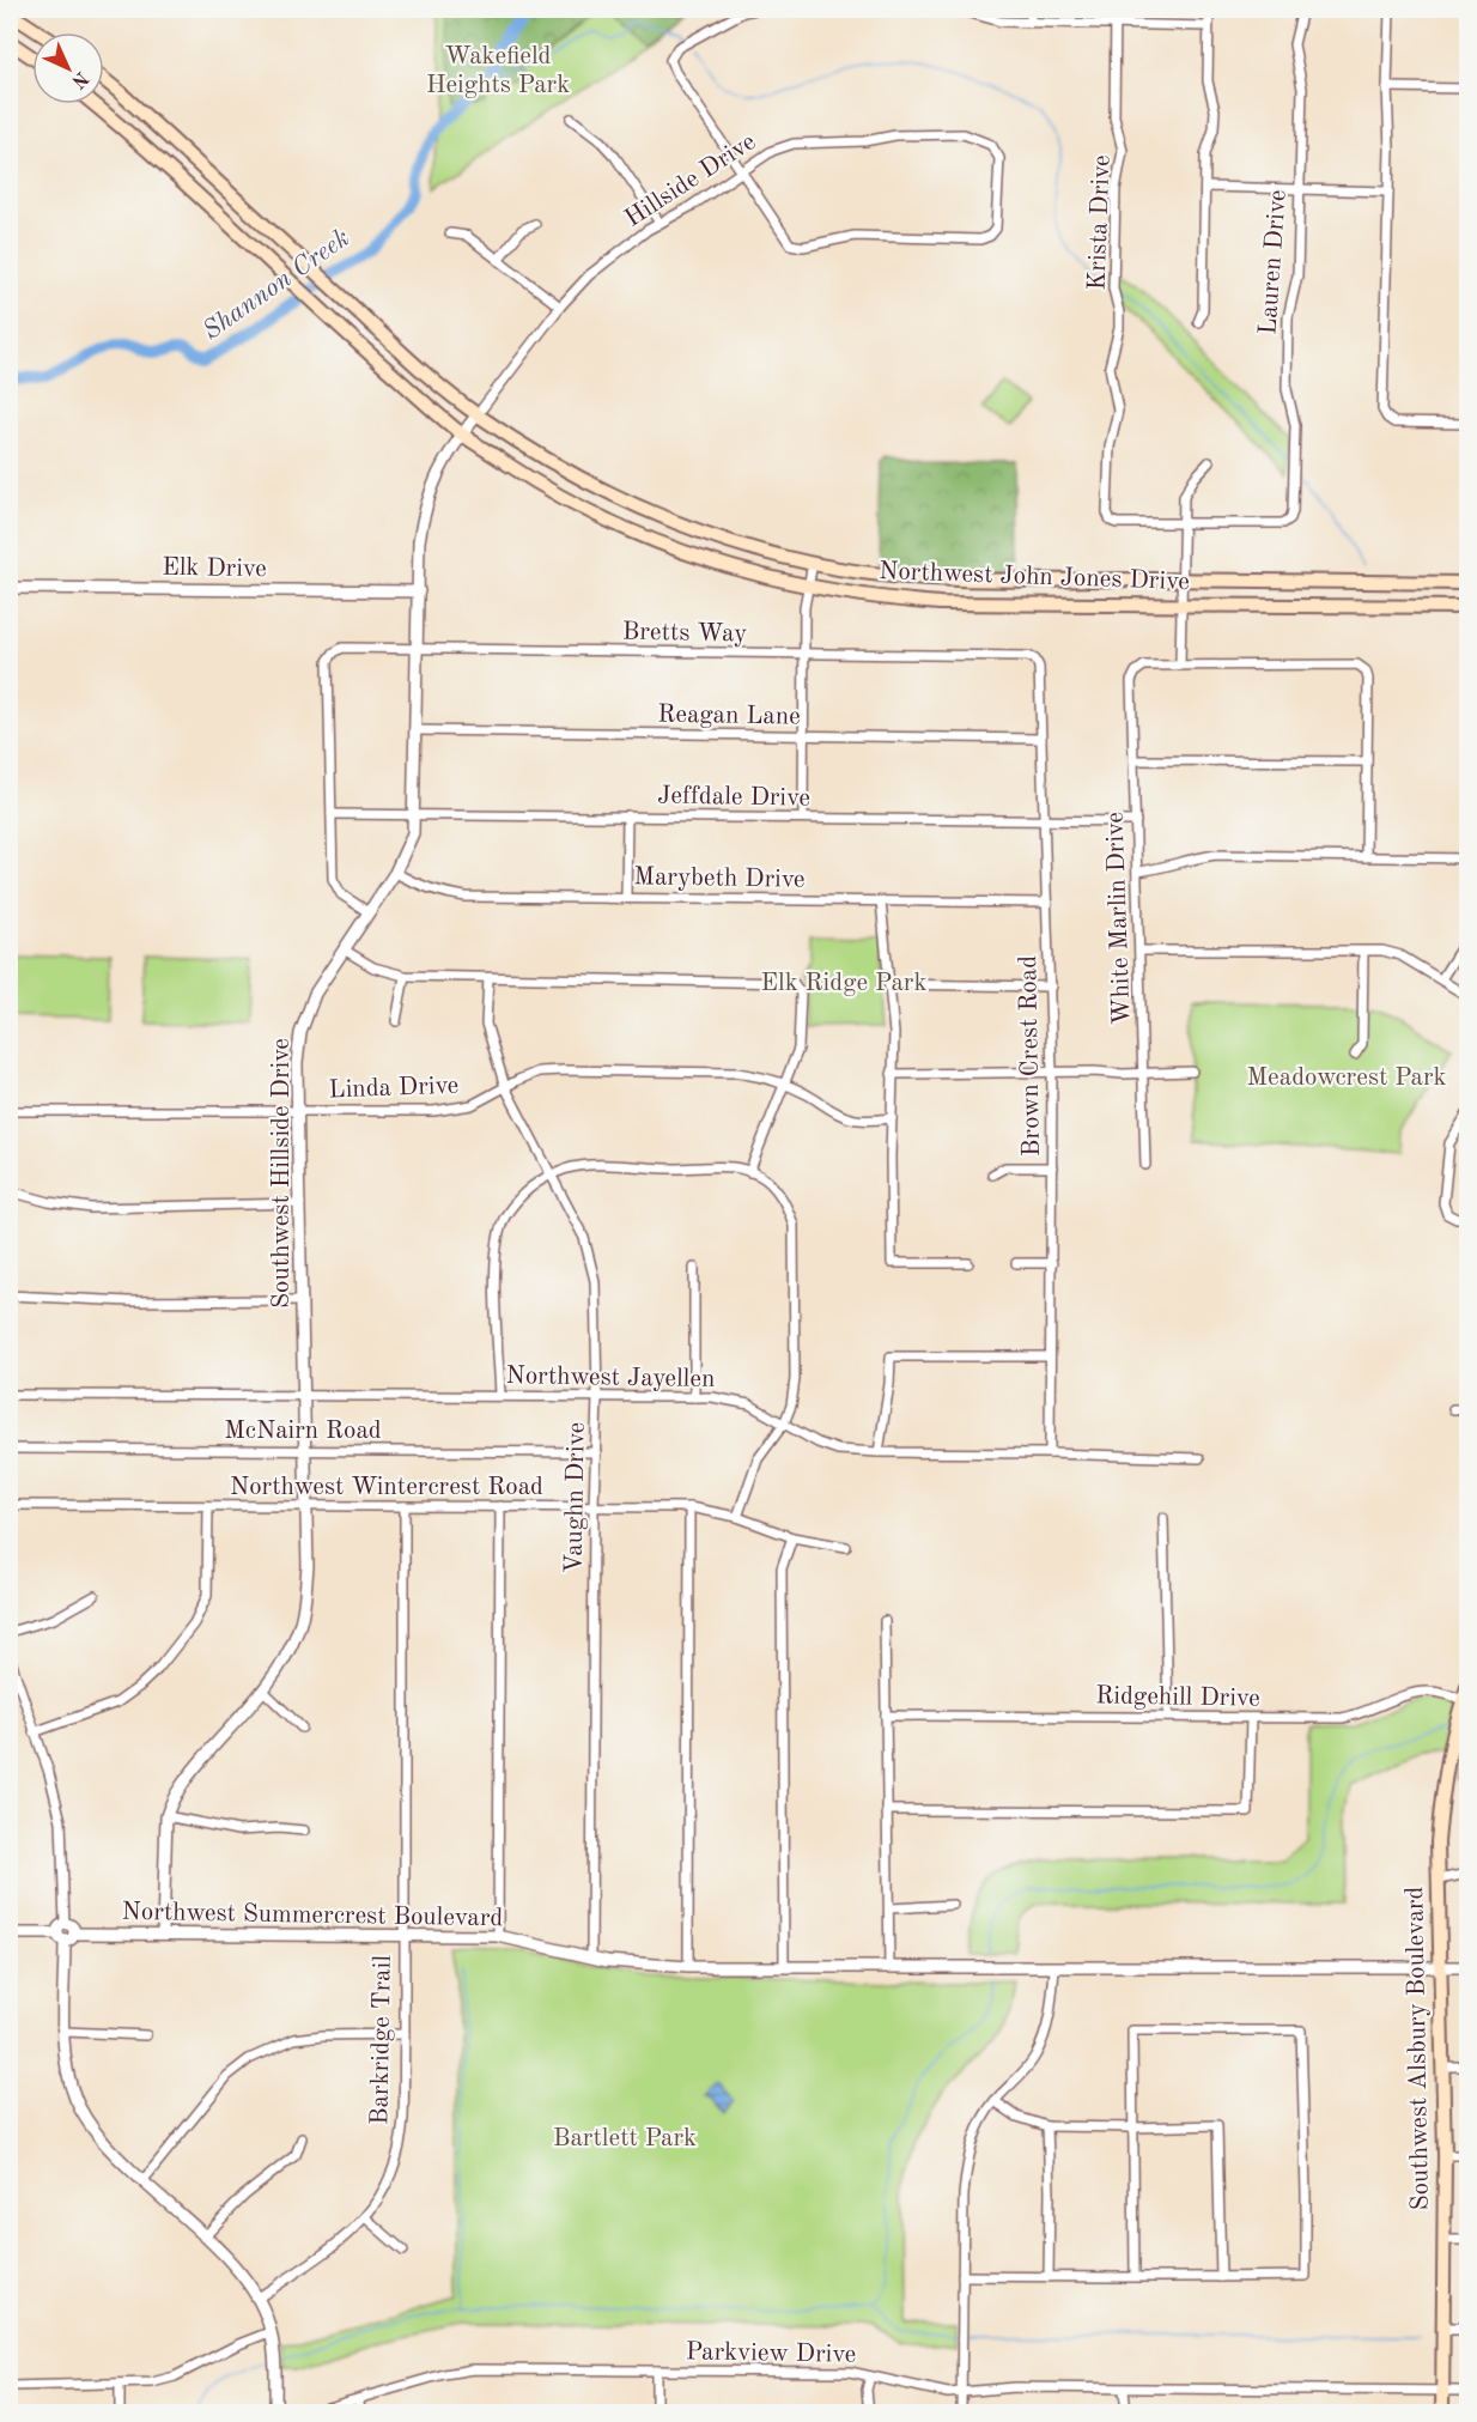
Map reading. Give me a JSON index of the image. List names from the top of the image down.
{
  "streets": {
    "main road": ["Northwest John Jones Drive", "Southwest Alsbury Boulevard"],
    "street": [
      "Hillside Drive",
      "Krista Drive",
      "Lauren Drive",
      "Elk Drive",
      "Bretts Way",
      "Reagan Lane",
      "Jeffdale Drive",
      "Marybeth Drive",
      "White Marlin Drive",
      "Brown Crest Road",
      "Linda Drive",
      "Southwest Hillside Drive",
      "Northwest Jayellen",
      "McNairn Road",
      "Northwest Wintercrest Road",
      "Vaughn Drive",
      "Ridgehill Drive",
      "Northwest Summercrest Boulevard",
      "Barkridge Trail",
      "Parkview Drive"
    ]
  },
  "crossings": [
    ["Hillside Drive", "Northwest John Jones Drive"],
    ["Hillside Drive", "Southwest Hillside Drive"],
    ["Krista Drive", "Lauren Drive"],
    ["Elk Drive", "Southwest Hillside Drive"],
    ["Northwest John Jones Drive", "Southwest Hillside Drive"],
    ["Bretts Way", "Jeffdale Drive"],
    ["Bretts Way", "Brown Crest Road"],
    ["Bretts Way", "Southwest Hillside Drive"],
    ["Reagan Lane", "Brown Crest Road"],
    ["Reagan Lane", "Southwest Hillside Drive"],
    ["Jeffdale Drive", "White Marlin Drive"],
    ["Jeffdale Drive", "Brown Crest Road"],
    ["Jeffdale Drive", "Southwest Hillside Drive"],
    ["Marybeth Drive", "Brown Crest Road"],
    ["Marybeth Drive", "Southwest Hillside Drive"],
    ["Brown Crest Road", "Northwest Jayellen"],
    ["Linda Drive", "Southwest Hillside Drive"],
    ["Linda Drive", "Vaughn Drive"],
    ["Southwest Hillside Drive", "Northwest Jayellen"],
    ["Southwest Hillside Drive", "McNairn Road"],
    ["Southwest Hillside Drive", "Northwest Wintercrest Road"],
    ["Southwest Hillside Drive", "Northwest Summercrest Boulevard"],
    ["Northwest Jayellen", "Vaughn Drive"],
    ["McNairn Road", "Vaughn Drive"],
    ["Northwest Wintercrest Road", "Vaughn Drive"],
    ["Northwest Wintercrest Road", "Barkridge Trail"],
    ["Vaughn Drive", "Northwest Summercrest Boulevard"],
    ["Ridgehill Drive", "Southwest Alsbury Boulevard"],
    ["Northwest Summercrest Boulevard", "Barkridge Trail"],
    ["Southwest Alsbury Boulevard", "Parkview Drive"]
  ],
  "water": ["Shannon Creek"],
  "parks": [
    "Wakefield Heights Park",
    "Elk Ridge Park",
    "Meadowcrest Park",
    "Bartlett Park"
  ],
  "north": "bottom right"
}
